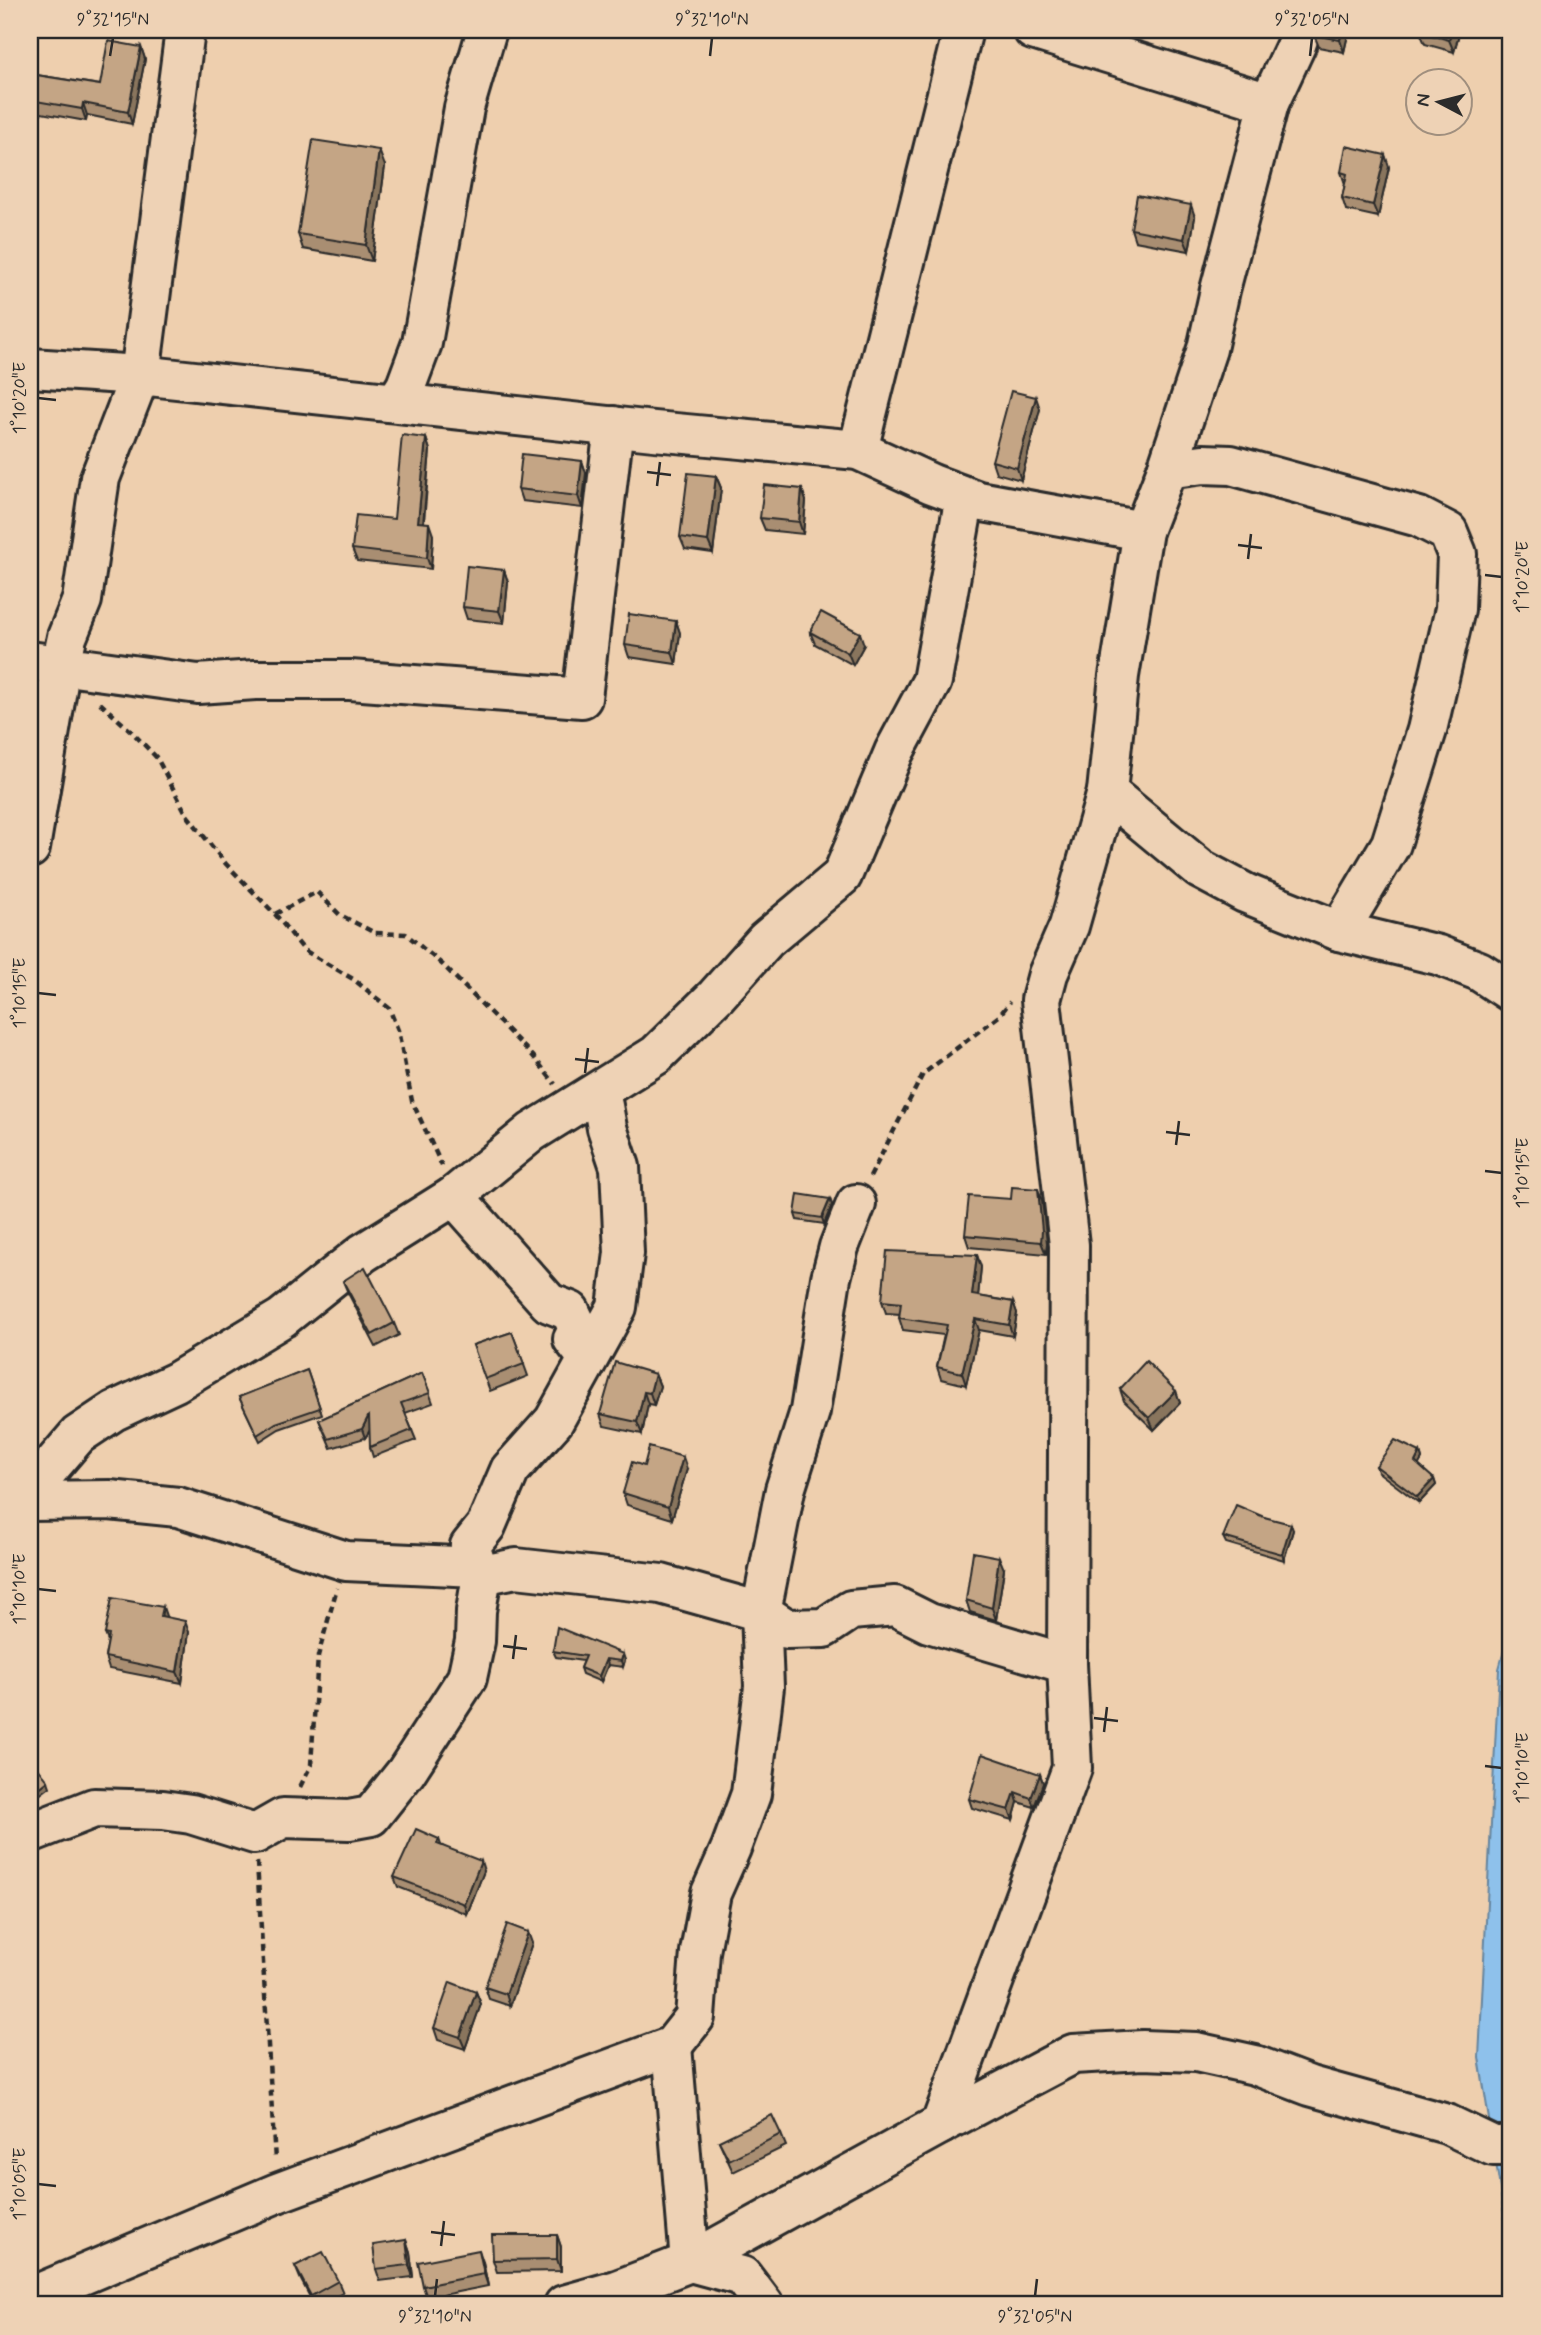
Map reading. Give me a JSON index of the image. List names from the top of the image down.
{
  "north": "left",
  "coordinates": [
    "9°32'15\"N",
    "9°32'10\"N",
    "9°32'05\"N",
    "1°10'20\"E",
    "1°10'15\"E",
    "1°10'10\"E",
    "1°10'05\"E"
  ]
}
